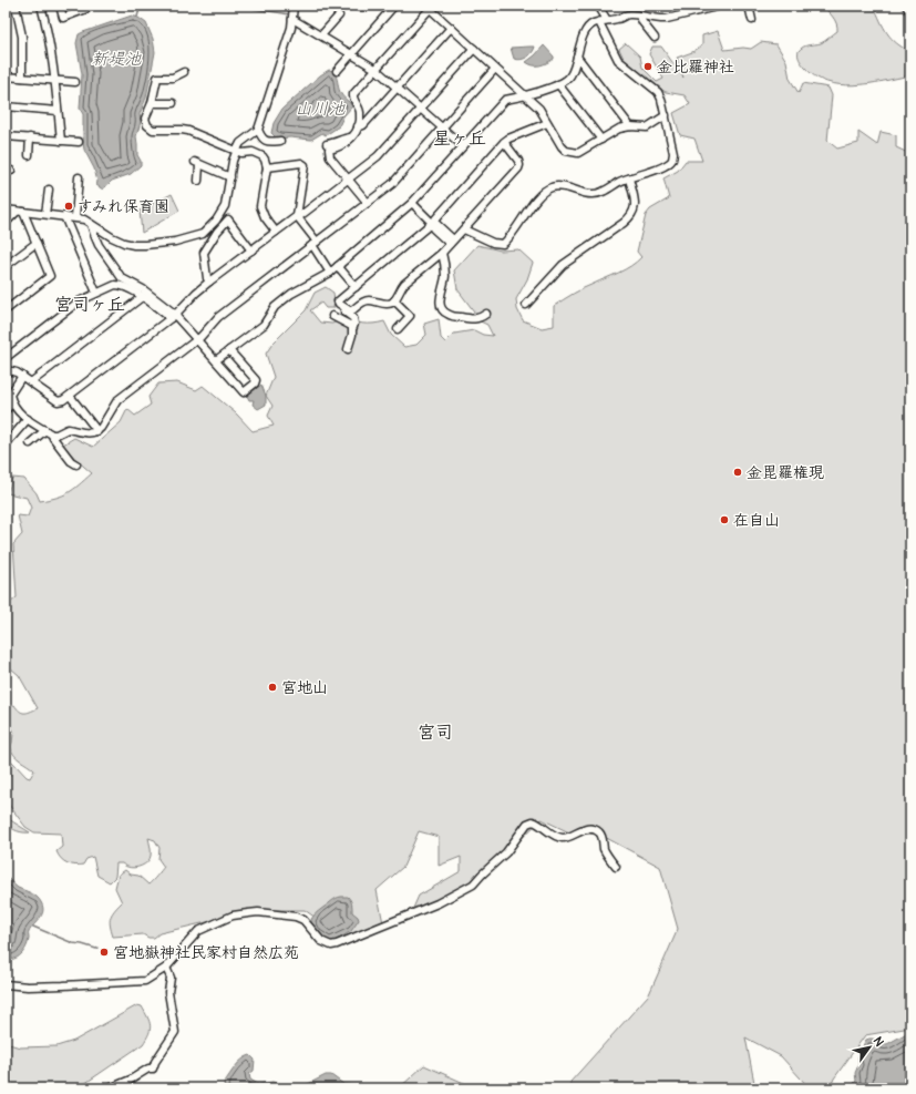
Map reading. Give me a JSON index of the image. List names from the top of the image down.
{
  "districts": ["星ヶ丘", "宮司ヶ丘", "宮司"],
  "water": ["新堤池", "山川池"],
  "places": [
    "金比羅神社",
    "すみれ保育園",
    "金毘羅権現",
    "在自山",
    "宮地山",
    "宮地嶽神社民家村自然広苑"
  ],
  "north": "top right"
}
